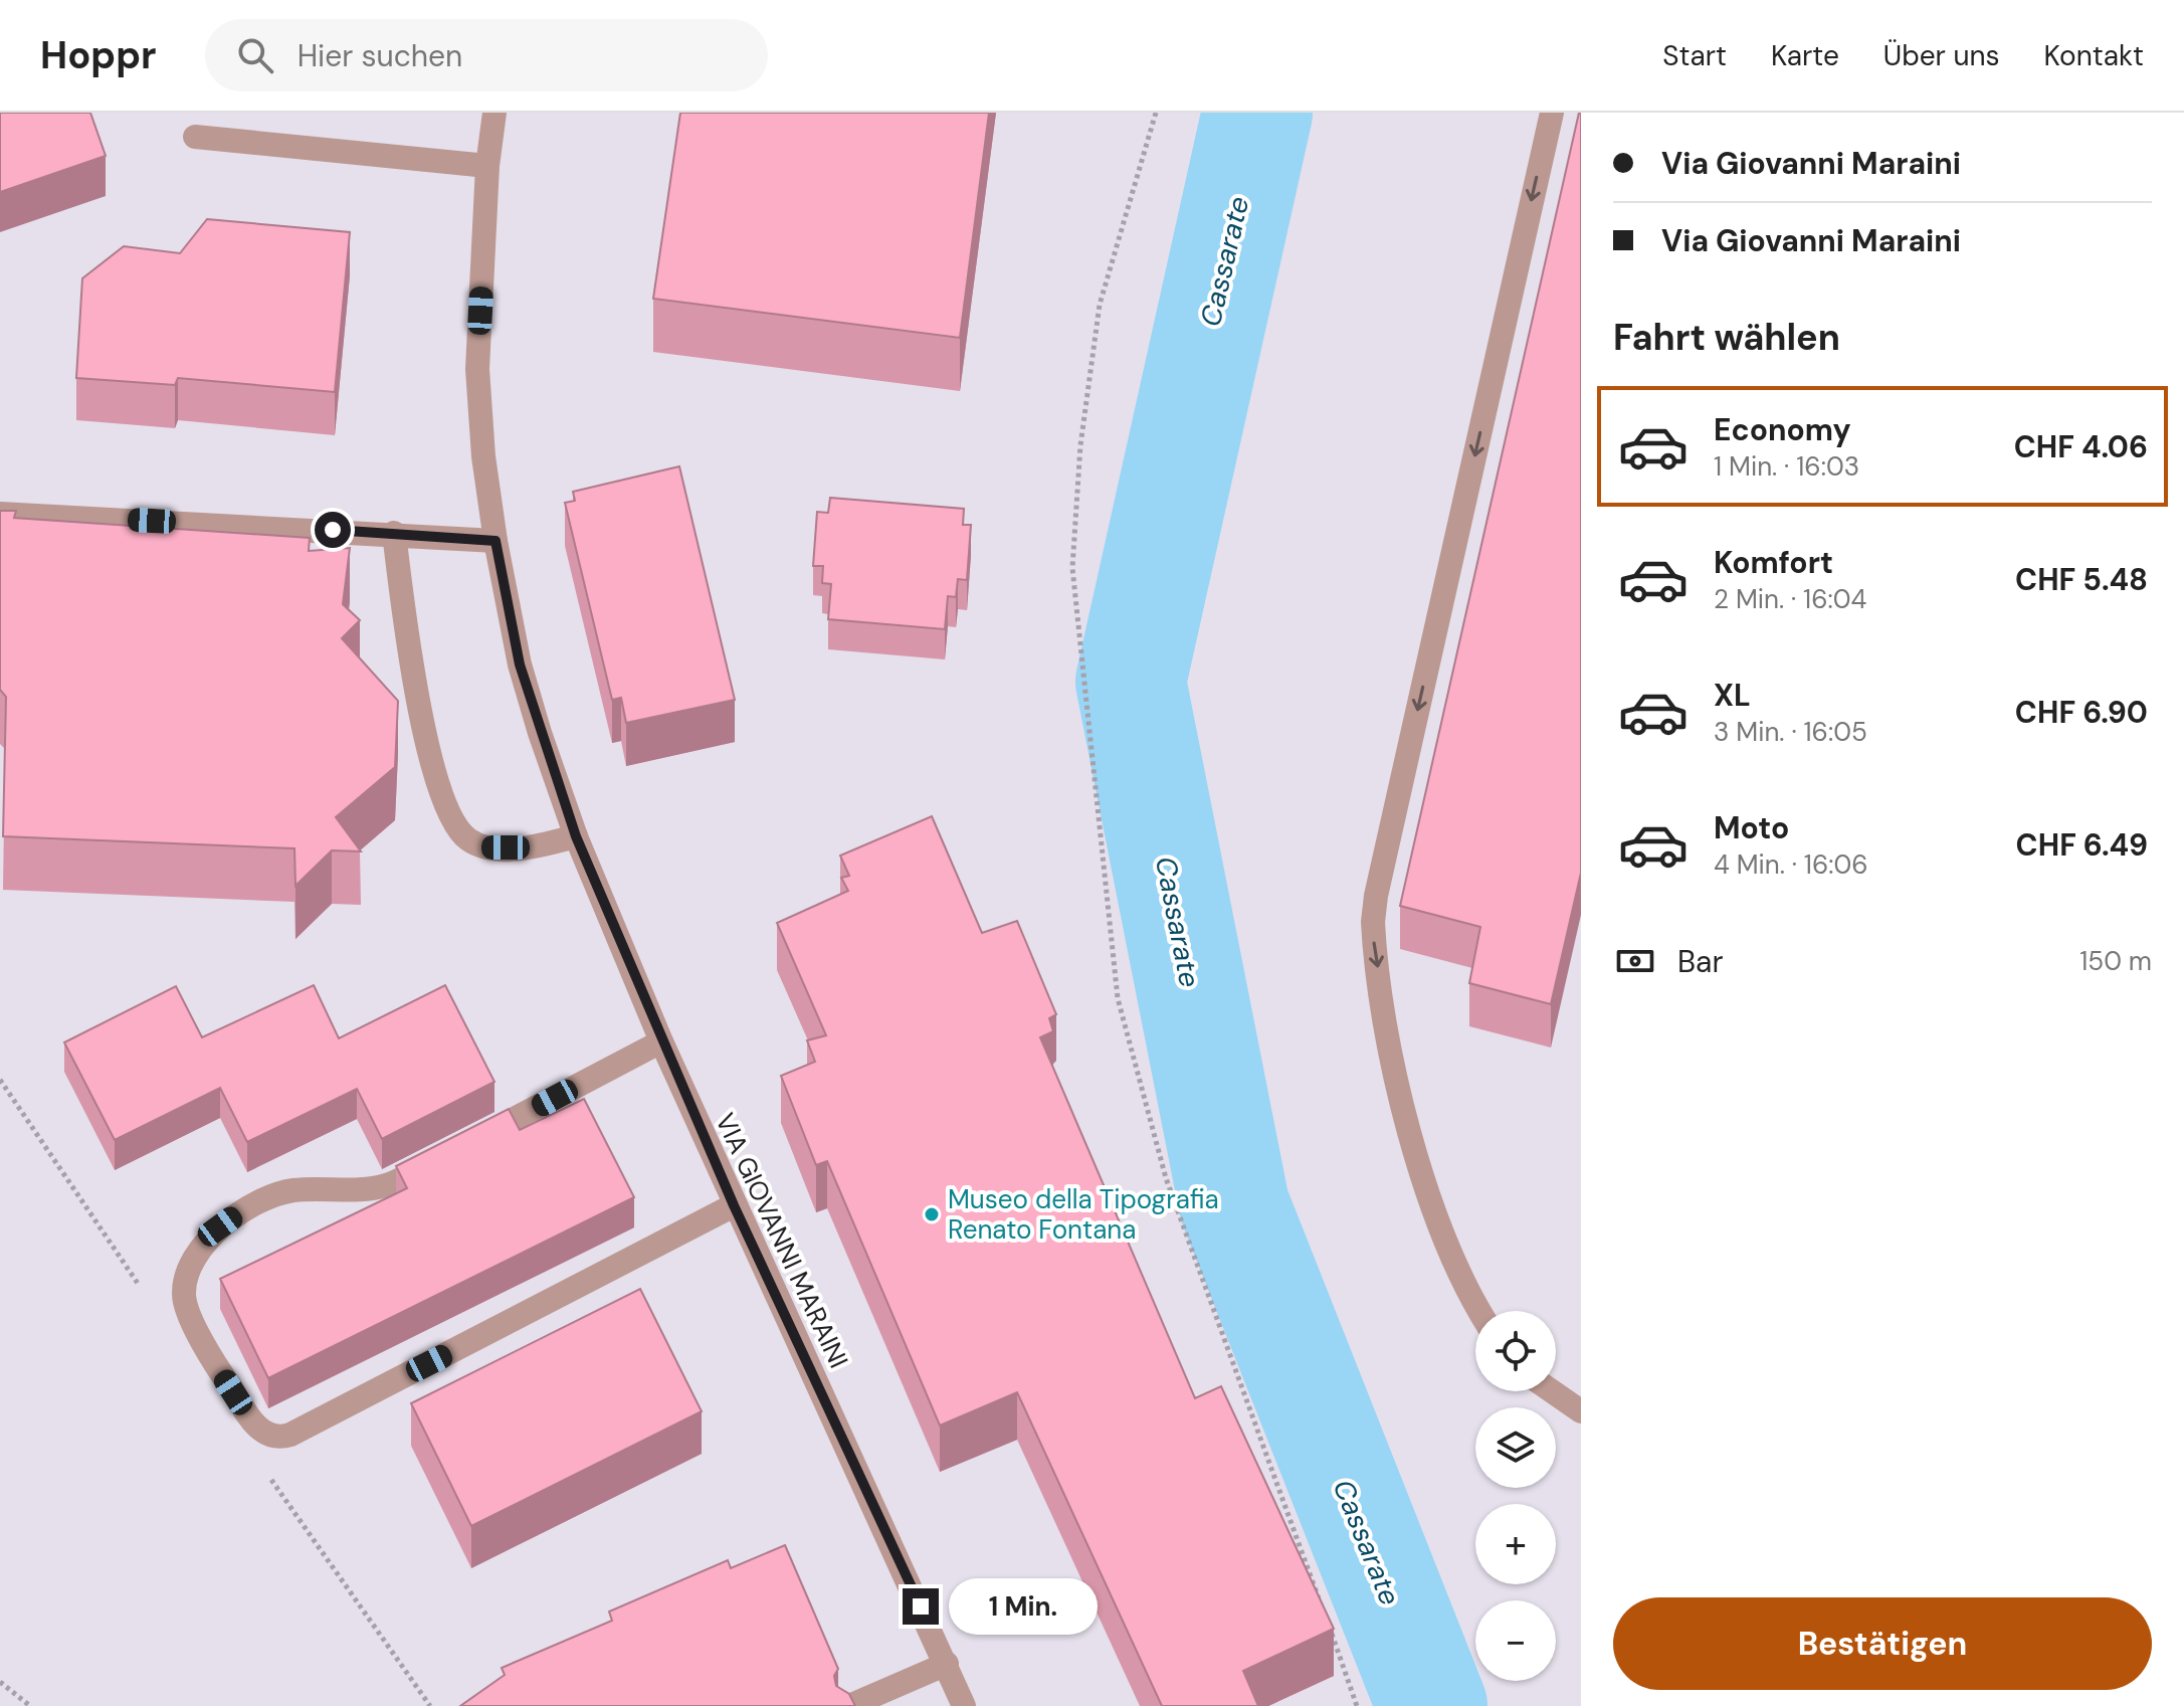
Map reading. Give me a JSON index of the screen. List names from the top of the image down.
{
  "streets": {
    "street": ["VIA GIOVANNI MARAINI"]
  },
  "water": ["Cassarate"],
  "places": ["Museo della Tipografia Renato Fontana"],
  "page": {
    "header": "Hoppr",
    "search": "Hier suchen",
    "nav": [
      "Start",
      "Karte",
      "Über uns",
      "Kontakt"
    ],
    "banner": ["Via Giovanni Maraini", "Via Giovanni Maraini"],
    "heading": "Fahrt wählen",
    "list": [
      {
        "name": "Economy",
        "note": "1 Min. · 16:03",
        "value": "CHF 4.06"
      },
      {
        "name": "Komfort",
        "note": "2 Min. · 16:04",
        "value": "CHF 5.48"
      },
      {
        "name": "XL",
        "note": "3 Min. · 16:05",
        "value": "CHF 6.90"
      },
      {
        "name": "Moto",
        "note": "4 Min. · 16:06",
        "value": "CHF 6.49"
      }
    ],
    "pay": ["Bar", "150 m"],
    "map_buttons": ["+", "−"],
    "bubble": "1 Min.",
    "buttons": "Bestätigen"
  }
}
